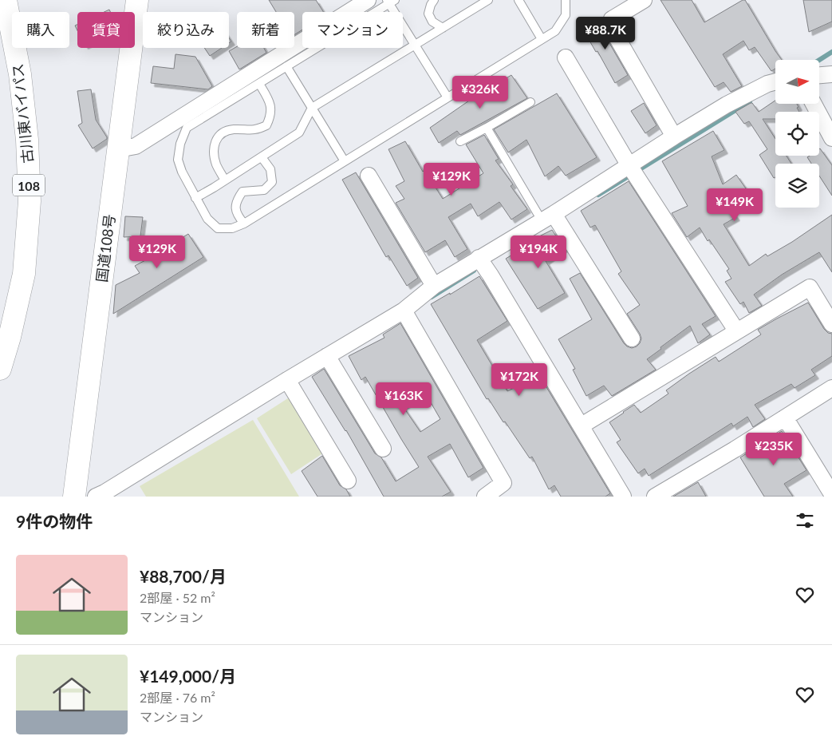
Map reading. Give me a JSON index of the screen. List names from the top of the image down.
{
  "streets": {
    "highway": ["古川東バイパス", "108", "国道108号"]
  },
  "north": "right",
  "page": {
    "chip": [
      "購入",
      "賃貸",
      "絞り込み",
      "新着",
      "マンション"
    ],
    "price": [
      "¥88.7K",
      "¥326K",
      "¥129K",
      "¥149K",
      "¥129K",
      "¥194K",
      "¥172K",
      "¥163K",
      "¥235K"
    ],
    "heading": "9件の物件",
    "list": [
      {
        "name": "¥88,700/月",
        "note": "2部屋 · 52 m² · マンション"
      },
      {
        "name": "¥149,000/月",
        "note": "2部屋 · 76 m² · マンション"
      }
    ]
  }
}
